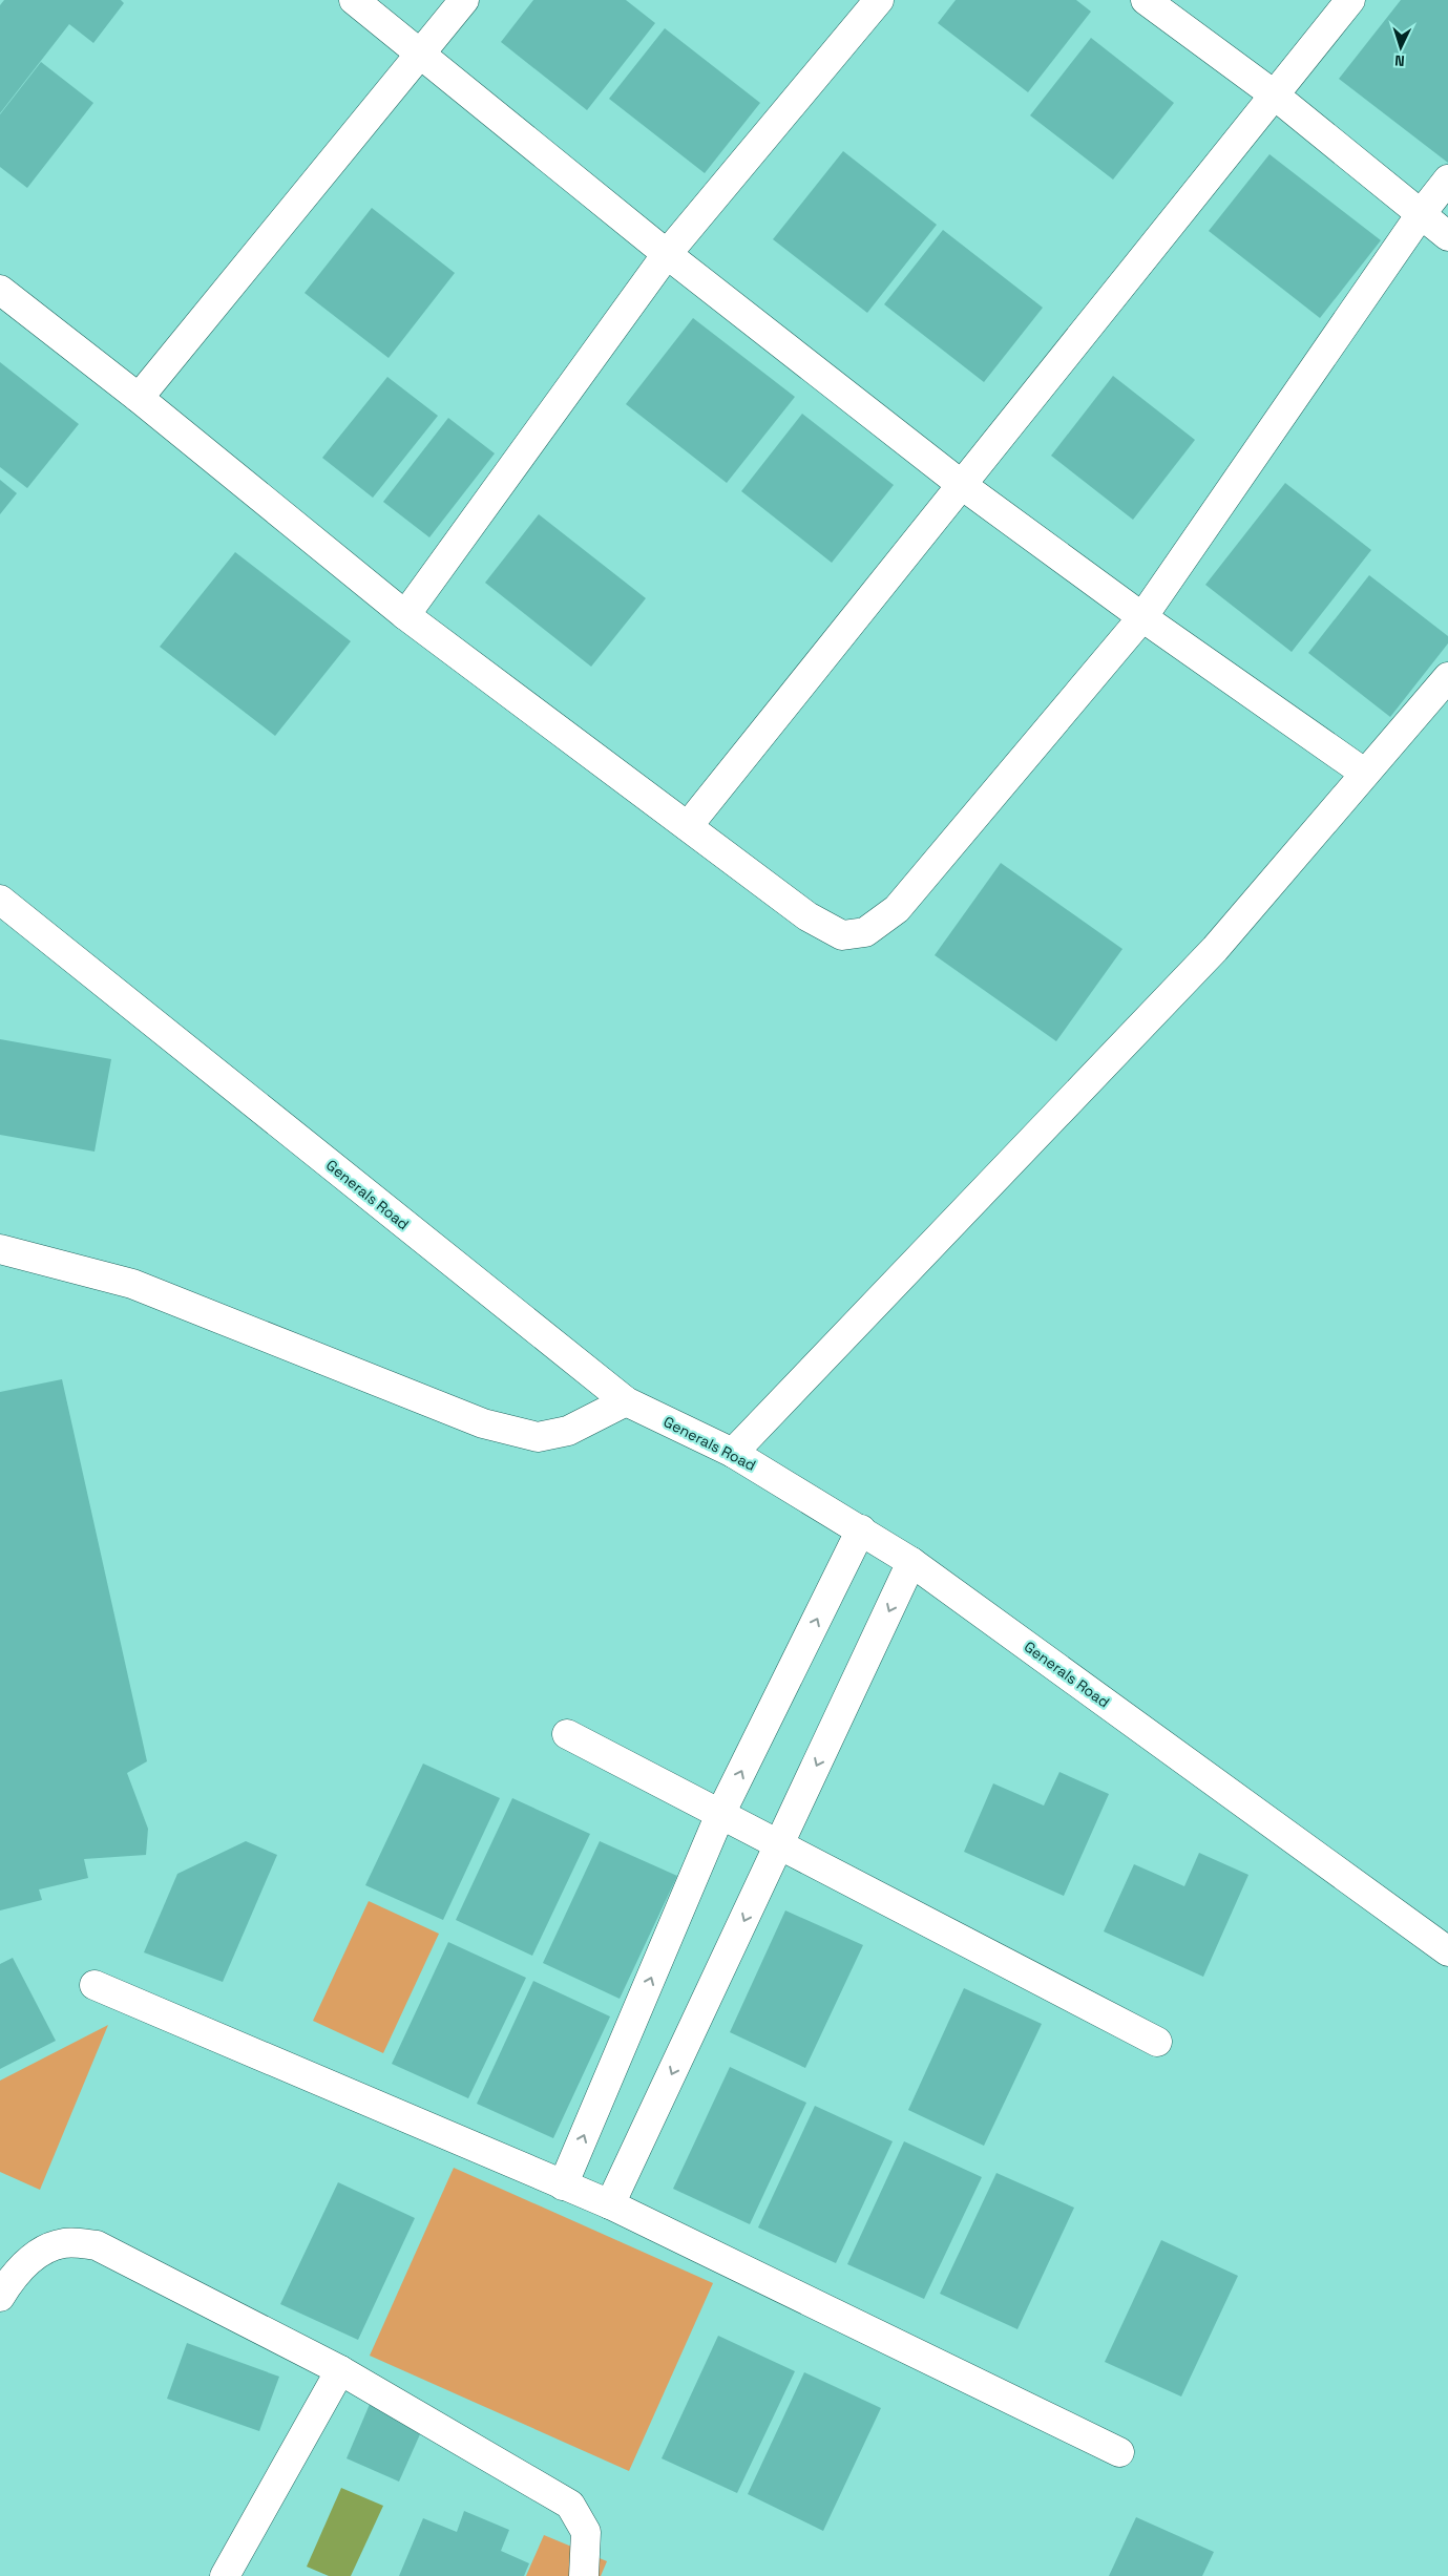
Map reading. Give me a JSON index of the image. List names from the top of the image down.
{
  "streets": {
    "street": ["Generals Road"]
  },
  "north": "bottom"
}
